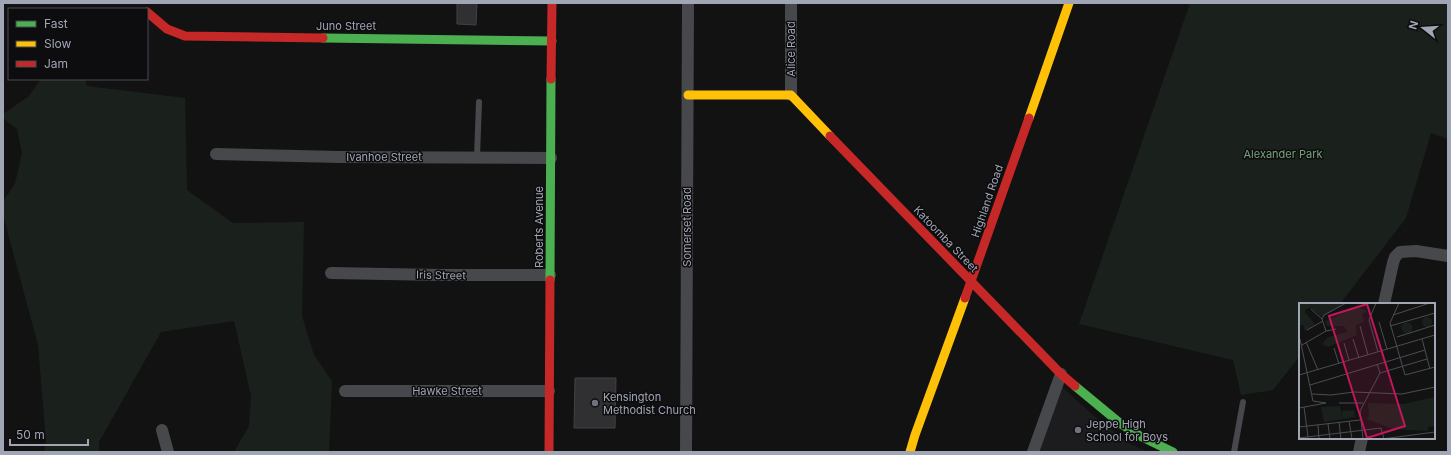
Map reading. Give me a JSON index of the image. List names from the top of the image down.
{
  "streets": {
    "street": [
      "Juno Street",
      "Alice Road",
      "Ivanhoe Street",
      "Highland Road",
      "Roberts Avenue",
      "Somerset Road",
      "Katoomba Street",
      "Iris Street",
      "Hawke Street"
    ]
  },
  "crossings": [
    ["Juno Street", "Roberts Avenue"],
    ["Alice Road", "Katoomba Street"],
    ["Ivanhoe Street", "Roberts Avenue"],
    ["Highland Road", "Katoomba Street"],
    ["Roberts Avenue", "Iris Street"],
    ["Roberts Avenue", "Hawke Street"]
  ],
  "parks": ["Alexander Park"],
  "places": ["Kensington Methodist Church", "Jeppe High School for Boys"],
  "legend": ["Fast", "Slow", "Jam"],
  "scale_bar": "50 m",
  "north": "left"
}
